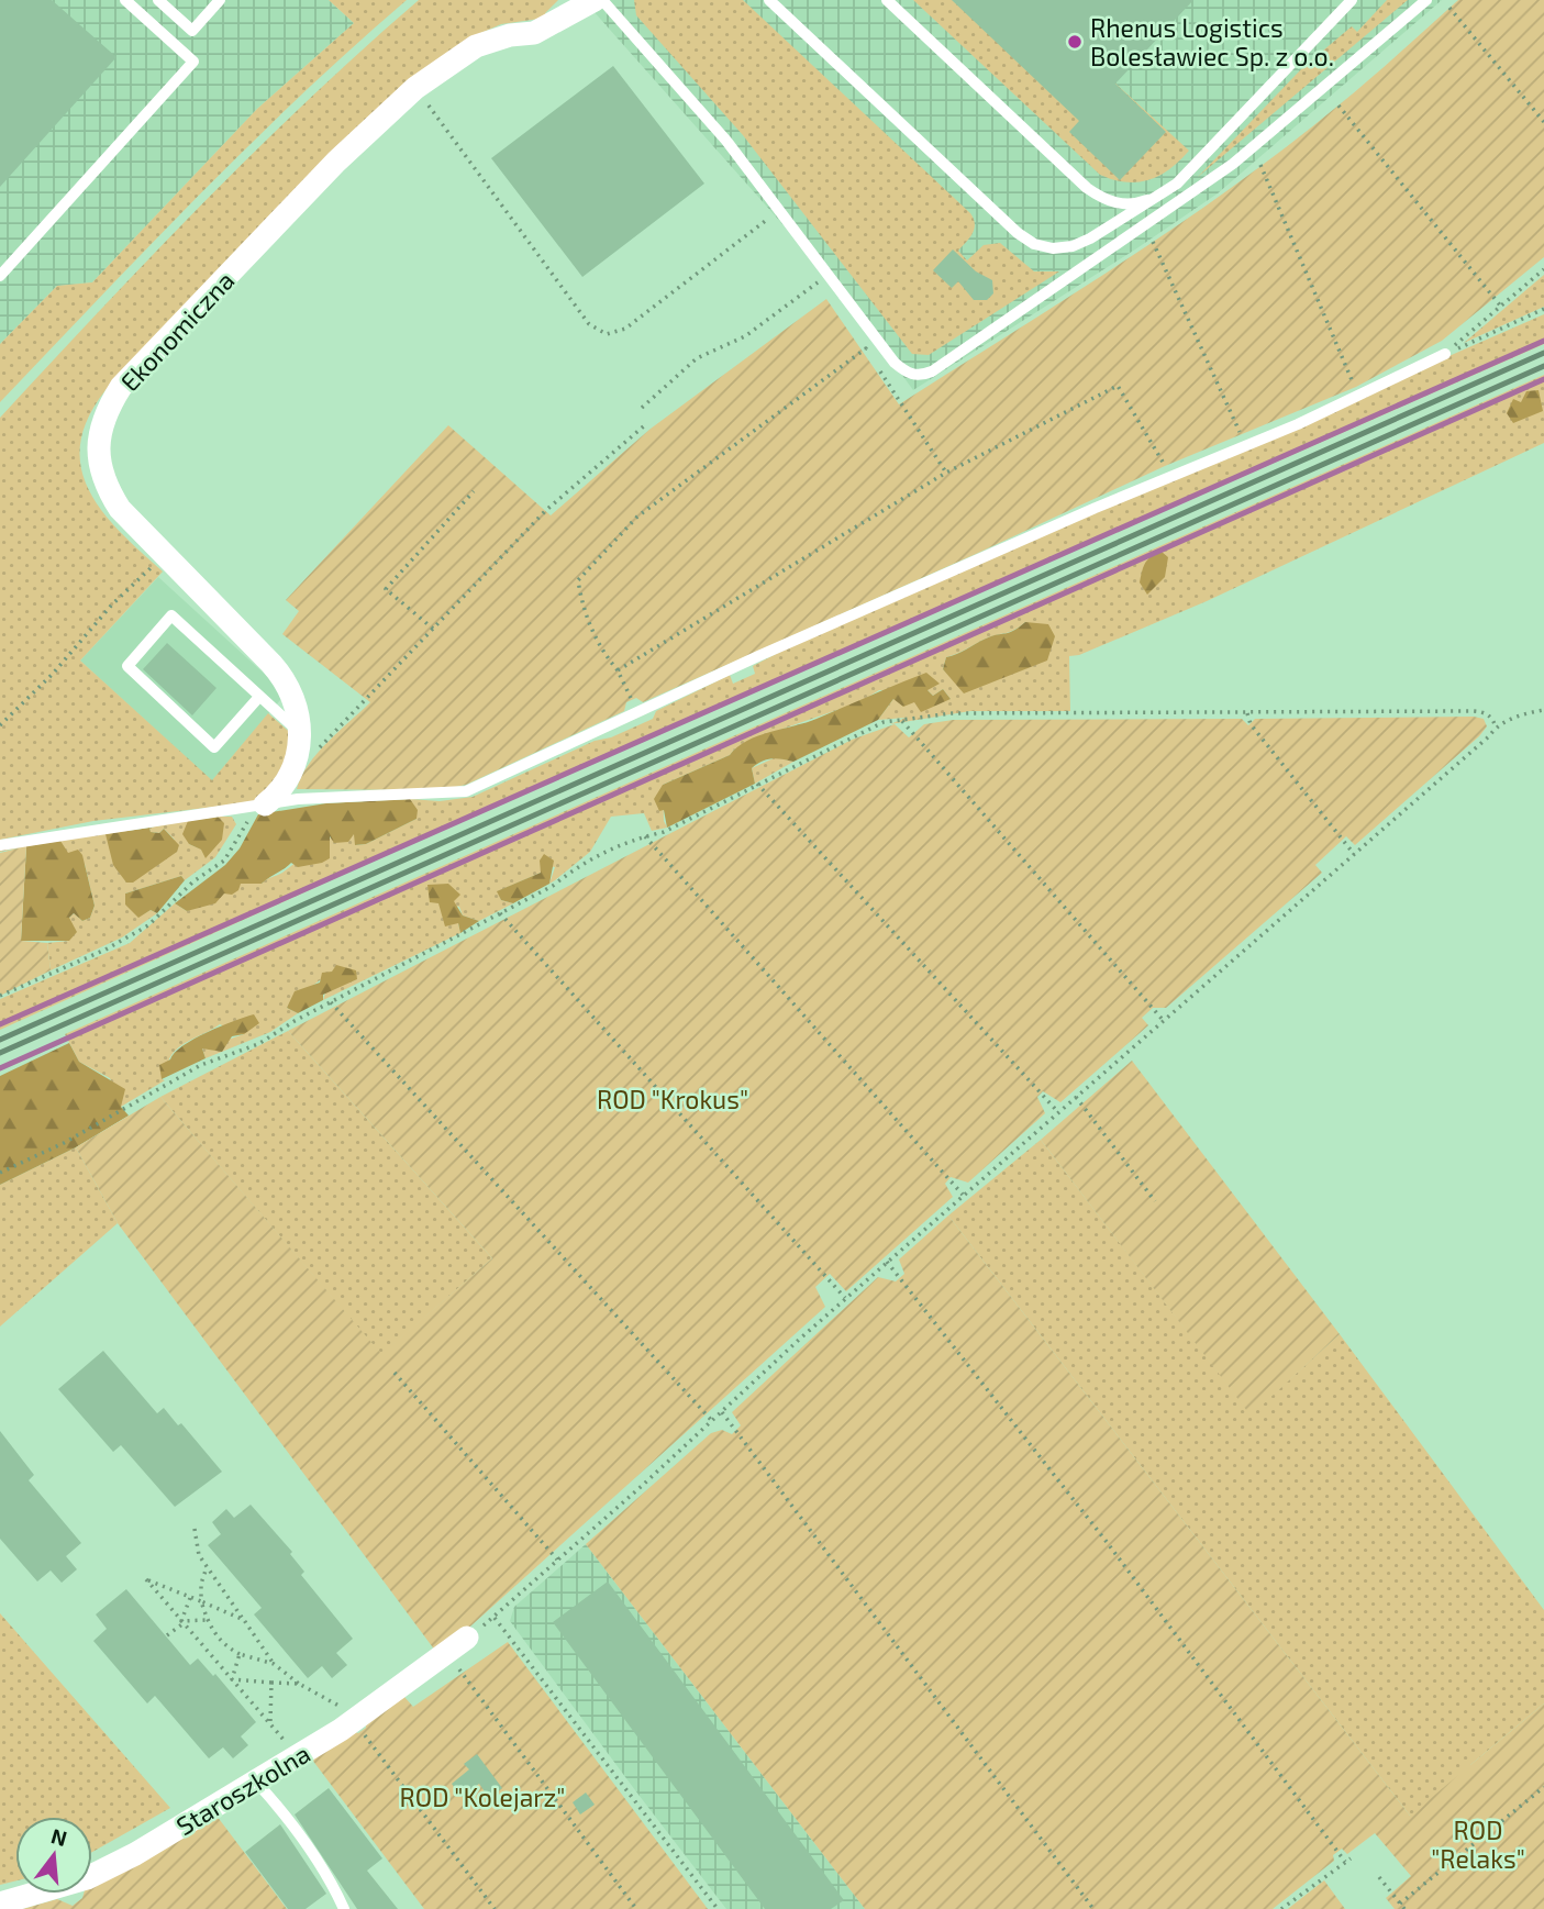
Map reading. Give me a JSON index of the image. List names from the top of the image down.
{
  "streets": {
    "street": ["Ekonomiczna", "Staroszkolna"]
  },
  "parks": ["ROD \"Krokus\"", "ROD \"Kolejarz\"", "ROD \"Relaks\""],
  "places": ["Rhenus Logistics Bolesławiec Sp. z o.o."],
  "north": "top"
}
